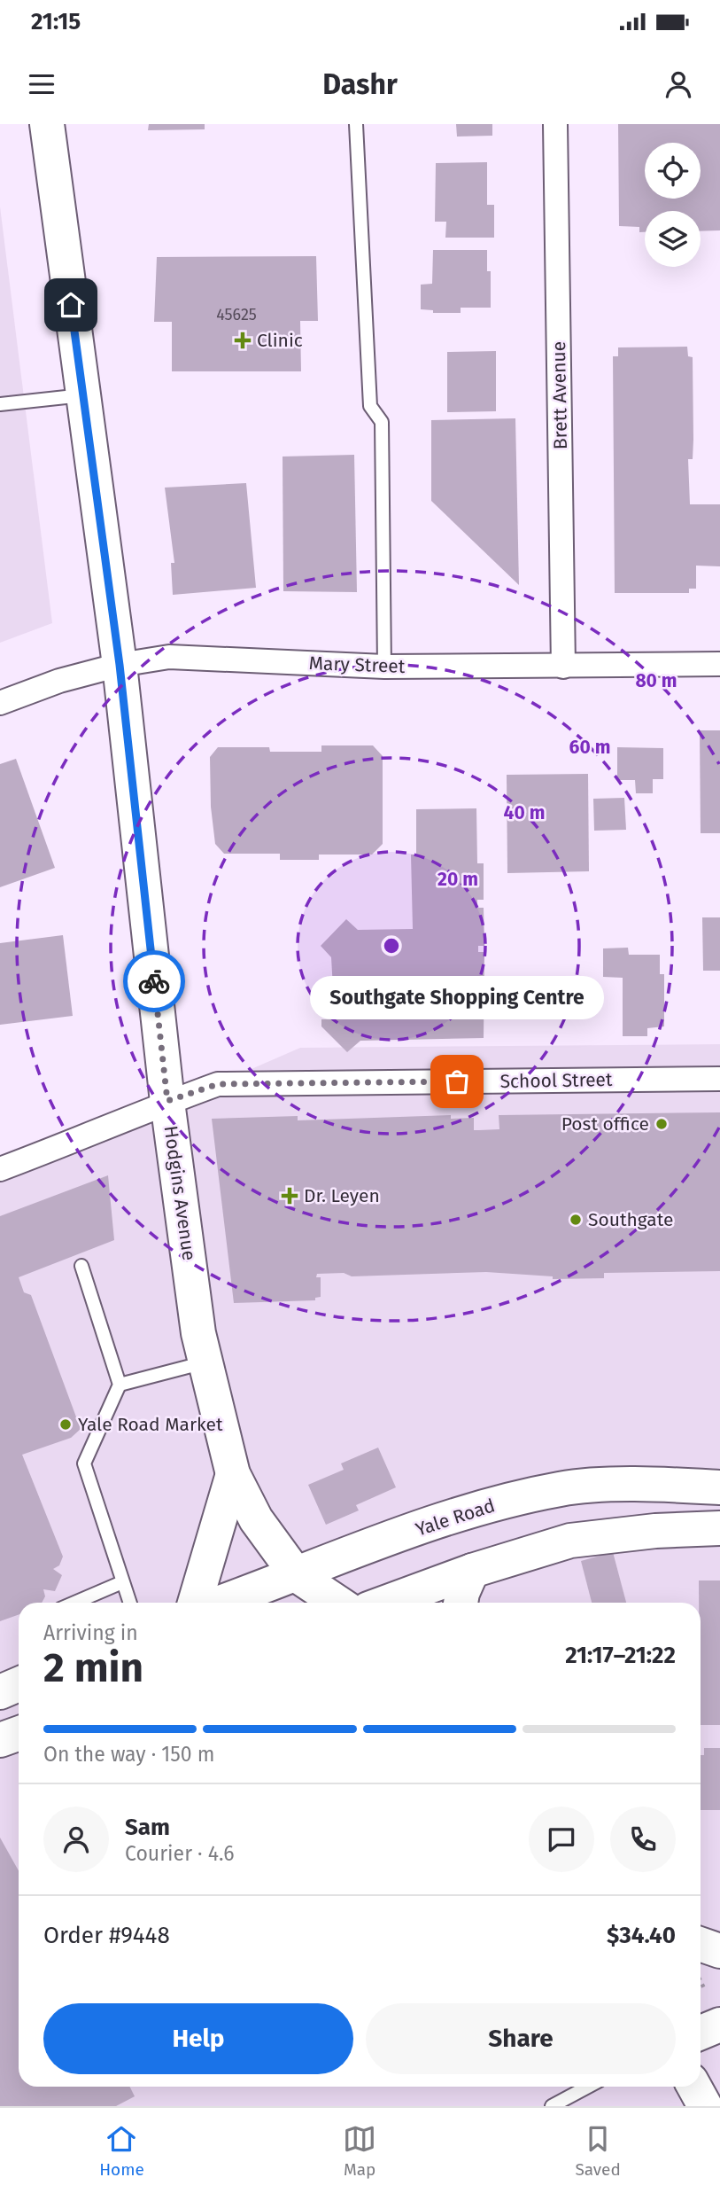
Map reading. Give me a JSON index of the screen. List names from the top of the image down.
{
  "streets": {
    "street": [
      "Brett Avenue",
      "Mary Street",
      "School Street",
      "Hodgins Avenue",
      "Yale Road"
    ]
  },
  "crossings": [
    ["Brett Avenue", "Mary Street"],
    ["Mary Street", "Hodgins Avenue"],
    ["School Street", "Hodgins Avenue"],
    ["Hodgins Avenue", "Yale Road"]
  ],
  "places": {
    "health": ["Clinic", "Dr. Leyen"],
    "other": [
      "Southgate Shopping Centre",
      "Post office",
      "Southgate",
      "Yale Road Market"
    ]
  },
  "house_numbers": ["45625"],
  "page": {
    "status": "21:15",
    "header": "Dashr",
    "bubble": "Southgate Shopping Centre",
    "heading": ["2 min", "Arriving in", "21:17–21:22"],
    "panel": [
      "Sam",
      "Courier · 4.6",
      "Order #9448",
      "$34.40"
    ],
    "bar": "On the way · 150 m",
    "buttons": ["Help", "Share"],
    "tabs": ["Home", "Map", "Saved"]
  },
  "rings": [
    "80 m",
    "60 m",
    "40 m",
    "20 m"
  ]
}
